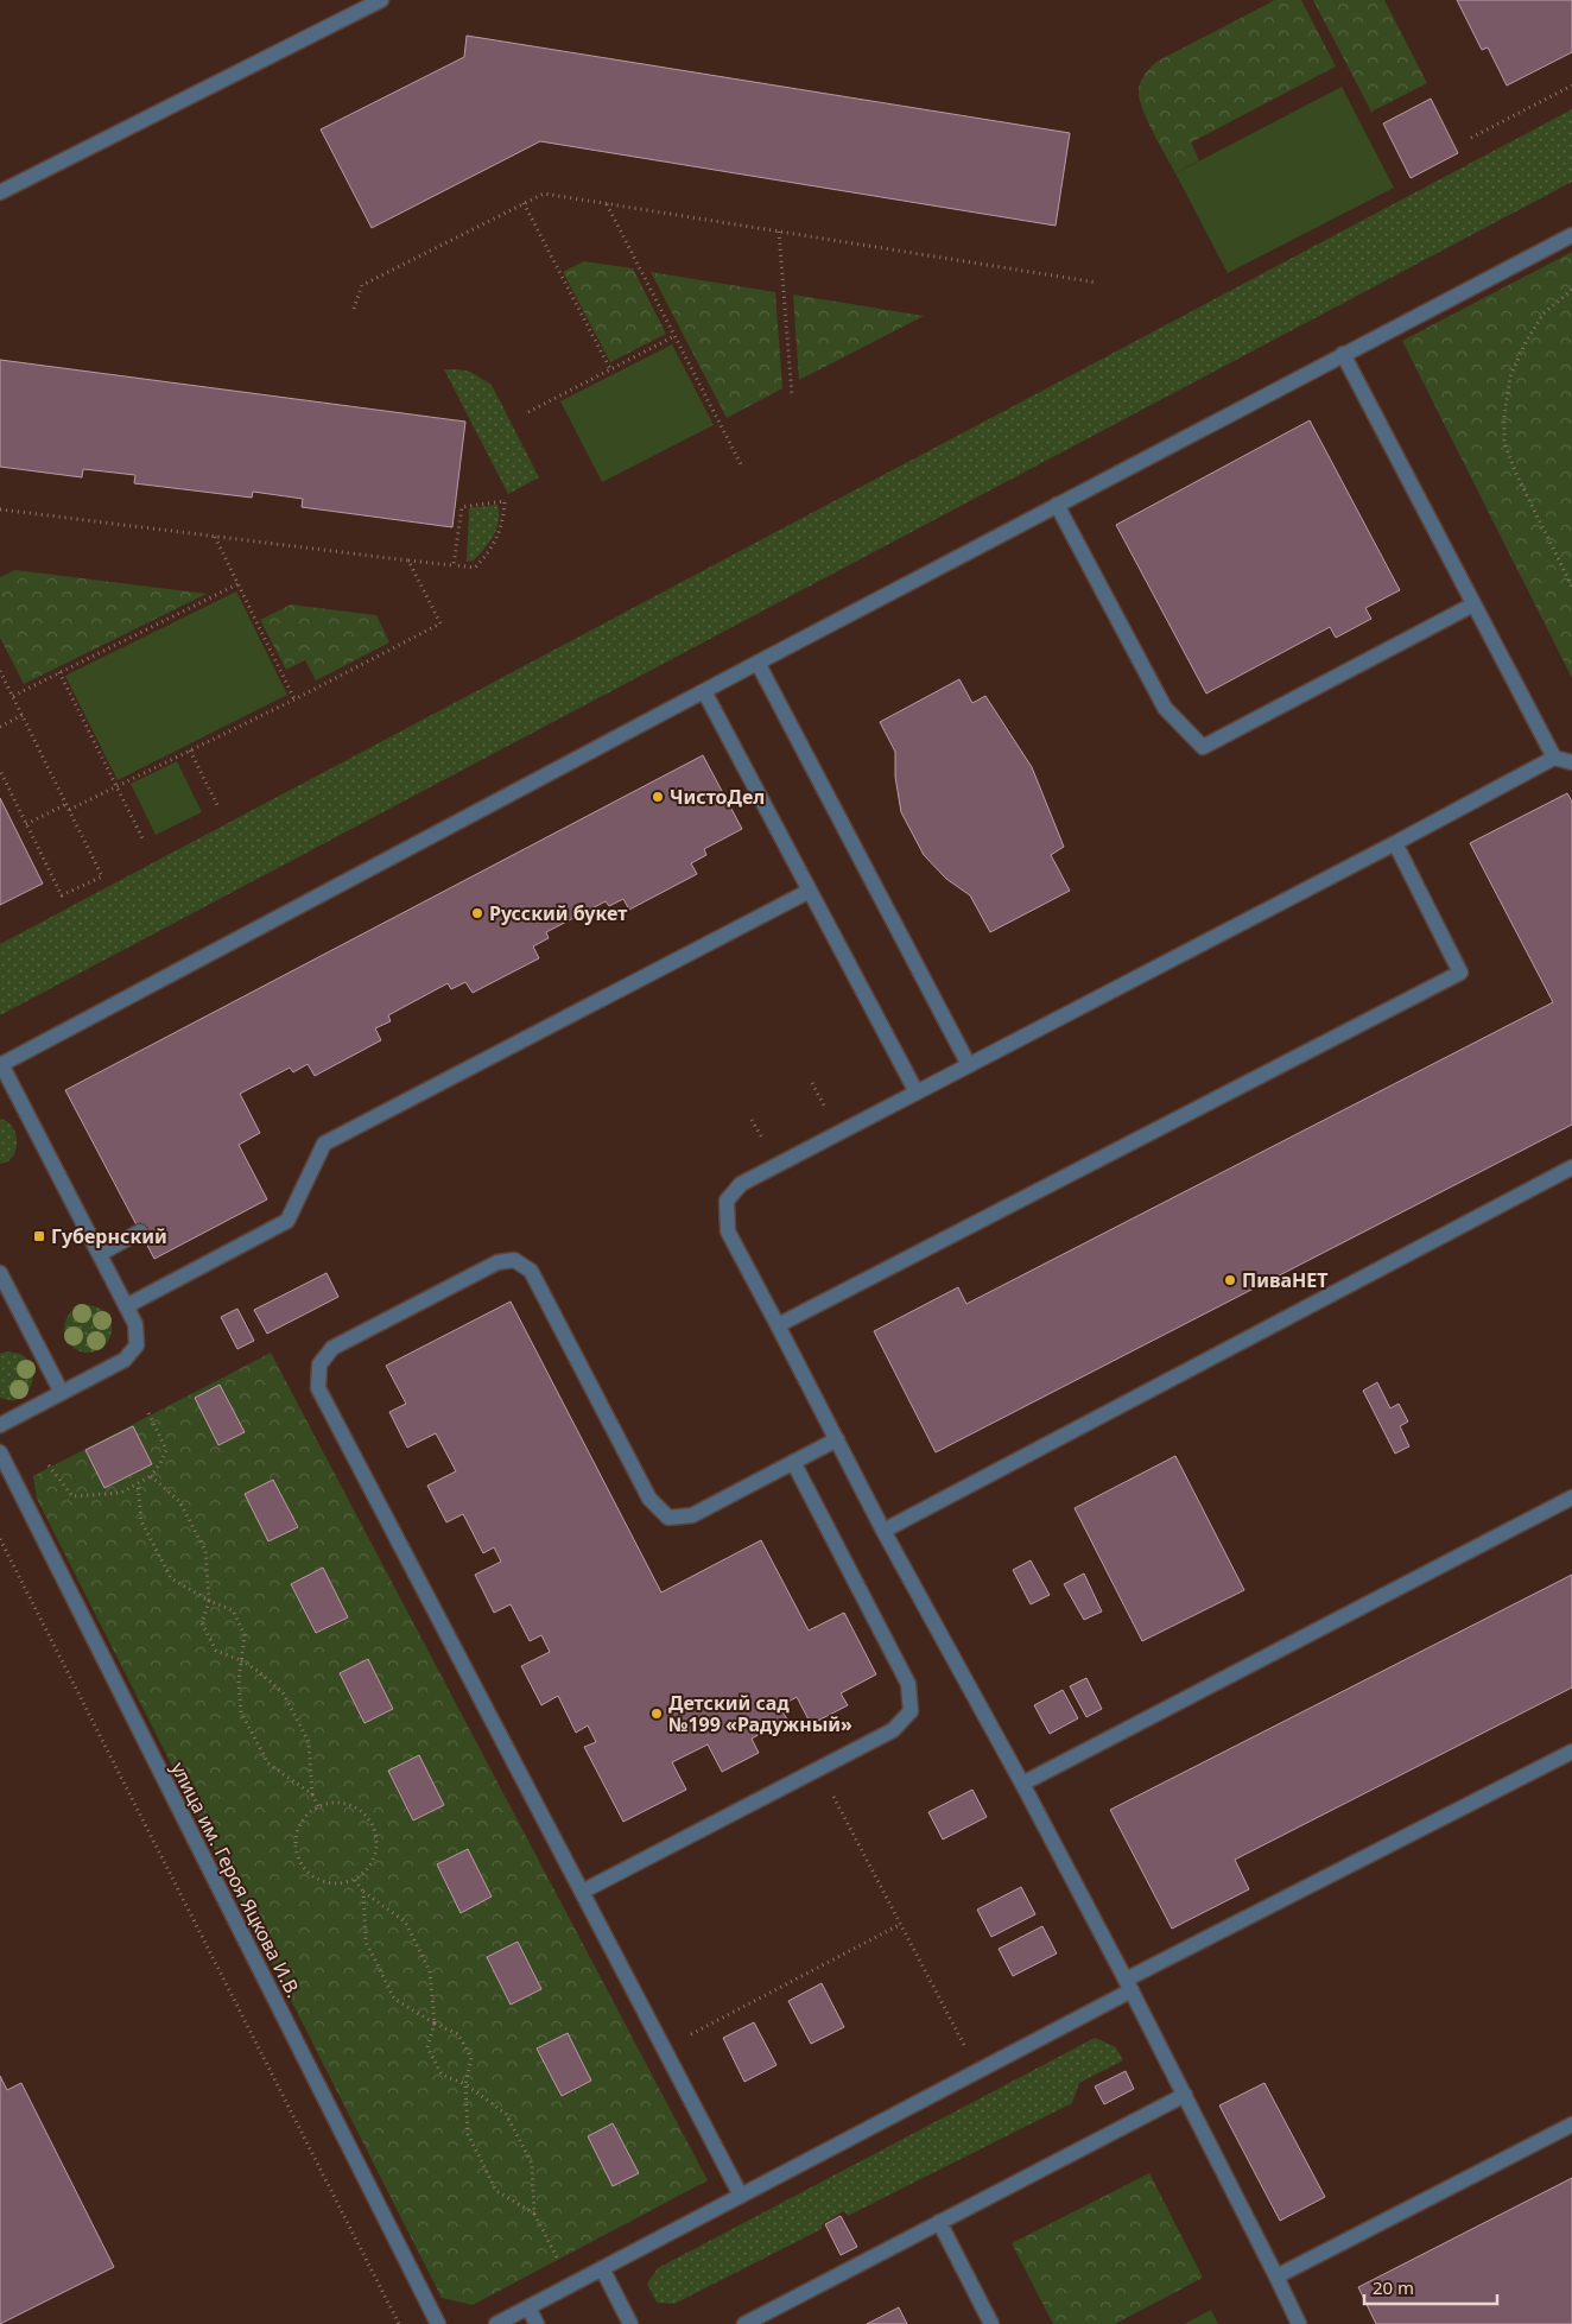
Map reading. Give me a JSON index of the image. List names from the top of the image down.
{
  "streets": {
    "street": ["улица им. Героя Яцкова И.В."]
  },
  "places": {
    "other": [
      "ЧистоДел",
      "Русский букет",
      "ПиваНЕТ",
      "Детский сад №199 «Радужный»"
    ],
    "transit": ["Губернский"]
  },
  "scale_bar": "20 m"
}
